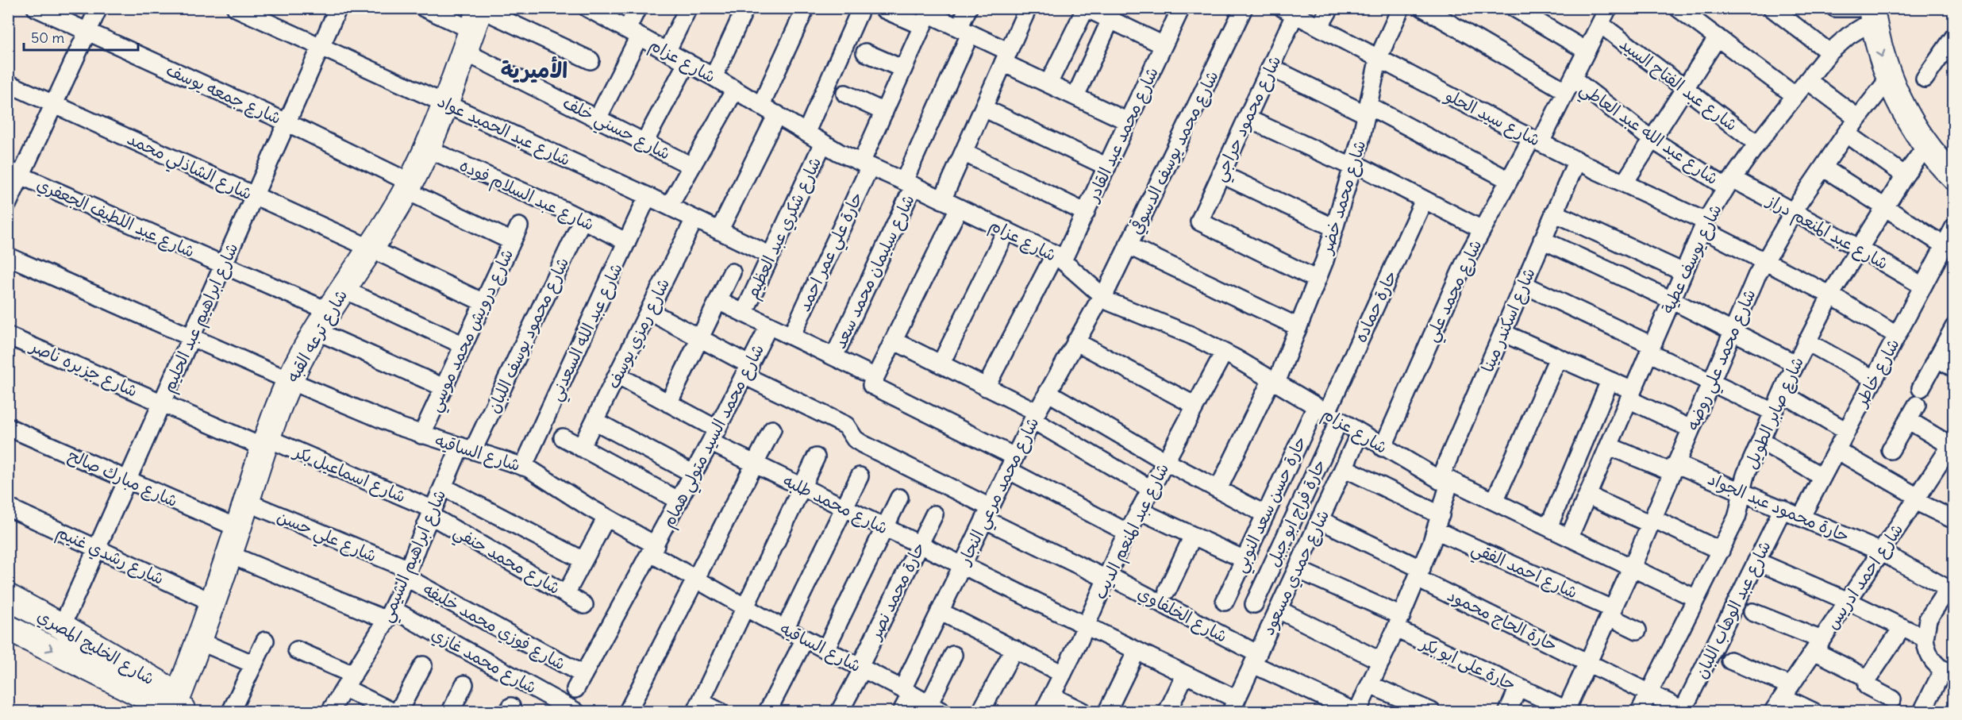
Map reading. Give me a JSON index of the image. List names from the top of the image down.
{
  "streets": {
    "street": [
      "شارع عزام",
      "شارع عبد الفتاح السيد",
      "شارع جمعه يوسف",
      "شارع سيد الحلو",
      "شارع محمود حراجي",
      "شارع حسني خلف",
      "شارع عبد الحميد عواد",
      "شارع عبد الله عبد العاطي",
      "شارع محمد عبد القادر",
      "شارع محمد يوسف الدسوقي",
      "شارع الشاذلي محمد",
      "شارع عبد السلام فوده",
      "شارع محمد خضر",
      "شارع عبد اللطيف الجعفري",
      "شارع شكري عبد العظيم",
      "شارع عبد المنعم دراز",
      "حارة علي عمر احمد",
      "شارع يوسف عطية",
      "شارع سليمان محمد سعد",
      "شارع محمد علي",
      "حارة حماده",
      "شارع ابراهيم عبد الحليم",
      "شارع اسكندر مينا",
      "شارع درويش محمد موسي",
      "شارع عبد الله السعدني",
      "شارع رمزي يوسف",
      "شارع محمود يوسف اللبان",
      "شارع ترعه القبه",
      "شارع محمد علي روضه",
      "شارع جزيره ناصر",
      "شارع خاطر",
      "شارع صابر الطويل",
      "شارع محمد السيد متولي همام",
      "شارع الساقيه",
      "شارع اسماعيل بكر",
      "شارع مبارك صالح",
      "شارع محمد مرعي النجار",
      "شارع محمد طلبه",
      "حارة حسن سعد النوبي",
      "حارة محمود عبد الجواد",
      "حارة فراج ابو جبل",
      "شارع عبد المنعم الديب",
      "شارع علي حسن",
      "شارع رشدي غنيم",
      "شارع ابراهيم الشيمي",
      "شارع محمد حنفي",
      "شارع احمد الفقي",
      "شارع حمدي مسعود",
      "شارع احمد ادريس",
      "حارة محمد نصر",
      "شارع عبد الوهاب اللبان",
      "شارع الخلفاوي",
      "حارة الحاج محمود",
      "شارع فوزي محمد خليفه",
      "شارع الخليج المصري",
      "شارع محمد غازي",
      "حارة على ابو بكر"
    ]
  },
  "crossings": [
    ["شارع عزام", "شارع محمد عبد القادر"],
    ["شارع عزام", "شارع محمد يوسف الدسوقي"],
    ["شارع عزام", "شارع محمد خضر"],
    ["شارع عزام", "شارع شكري عبد العظيم"],
    ["شارع عزام", "حارة علي عمر احمد"],
    ["شارع عزام", "شارع يوسف عطية"],
    ["شارع عزام", "شارع سليمان محمد سعد"],
    ["شارع عزام", "شارع محمد علي"],
    ["شارع عزام", "حارة حماده"],
    ["شارع عزام", "شارع اسكندر مينا"],
    ["شارع عزام", "شارع محمد علي روضه"],
    ["شارع عزام", "شارع صابر الطويل"],
    ["شارع عزام", "شارع محمد مرعي النجار"],
    ["شارع عزام", "حارة حسن سعد النوبي"],
    ["شارع عزام", "حارة فراج ابو جبل"],
    ["شارع عزام", "شارع عبد المنعم الديب"],
    ["شارع عزام", "شارع حمدي مسعود"],
    ["شارع عبد الفتاح السيد", "شارع يوسف عطية"],
    ["شارع عبد الفتاح السيد", "شارع محمد علي"],
    ["شارع جمعه يوسف", "شارع ابراهيم عبد الحليم"],
    ["شارع جمعه يوسف", "شارع درويش محمد موسي"],
    ["شارع جمعه يوسف", "شارع ترعه القبه"],
    ["شارع سيد الحلو", "شارع محمود حراجي"],
    ["شارع سيد الحلو", "شارع محمد خضر"],
    ["شارع سيد الحلو", "شارع يوسف عطية"],
    ["شارع سيد الحلو", "شارع محمد علي"],
    ["شارع سيد الحلو", "شارع اسكندر مينا"],
    ["شارع سيد الحلو", "شارع محمد علي روضه"],
    ["شارع سيد الحلو", "شارع خاطر"],
    ["شارع سيد الحلو", "شارع صابر الطويل"],
    ["شارع محمود حراجي", "شارع محمد خضر"],
    ["شارع حسني خلف", "شارع ترعه القبه"],
    ["شارع عبد الحميد عواد", "شارع شكري عبد العظيم"],
    ["شارع عبد الحميد عواد", "شارع ابراهيم عبد الحليم"],
    ["شارع عبد الحميد عواد", "شارع عبد الله السعدني"],
    ["شارع عبد الحميد عواد", "شارع رمزي يوسف"],
    ["شارع عبد الحميد عواد", "شارع ترعه القبه"],
    ["شارع عبد الله عبد العاطي", "شارع عبد المنعم دراز"],
    ["شارع عبد الله عبد العاطي", "شارع يوسف عطية"],
    ["شارع عبد الله عبد العاطي", "شارع محمد علي"],
    ["شارع محمد يوسف الدسوقي", "شارع محمد مرعي النجار"],
    ["شارع الشاذلي محمد", "شارع ابراهيم عبد الحليم"],
    ["شارع الشاذلي محمد", "شارع درويش محمد موسي"],
    ["شارع الشاذلي محمد", "شارع ترعه القبه"],
    ["شارع عبد السلام فوده", "شارع عبد الله السعدني"],
    ["شارع عبد السلام فوده", "شارع محمود يوسف اللبان"],
    ["شارع عبد السلام فوده", "شارع ترعه القبه"],
    ["شارع عبد اللطيف الجعفري", "شارع ابراهيم عبد الحليم"],
    ["شارع عبد اللطيف الجعفري", "شارع درويش محمد موسي"],
    ["شارع عبد اللطيف الجعفري", "شارع ترعه القبه"],
    ["شارع عبد المنعم دراز", "شارع يوسف عطية"],
    ["شارع عبد المنعم دراز", "شارع محمد علي روضه"],
    ["شارع عبد المنعم دراز", "شارع خاطر"],
    ["شارع عبد المنعم دراز", "شارع صابر الطويل"],
    ["شارع يوسف عطية", "حارة محمود عبد الجواد"],
    ["حارة حماده", "حارة حسن سعد النوبي"],
    ["حارة حماده", "حارة فراج ابو جبل"],
    ["شارع ابراهيم عبد الحليم", "شارع جزيره ناصر"],
    ["شارع ابراهيم عبد الحليم", "شارع الساقيه"],
    ["شارع ابراهيم عبد الحليم", "شارع مبارك صالح"],
    ["شارع ابراهيم عبد الحليم", "شارع رشدي غنيم"],
    ["شارع ابراهيم عبد الحليم", "شارع الخليج المصري"],
    ["شارع اسكندر مينا", "شارع احمد الفقي"],
    ["شارع اسكندر مينا", "شارع الخلفاوي"],
    ["شارع اسكندر مينا", "حارة الحاج محمود"],
    ["شارع اسكندر مينا", "حارة على ابو بكر"],
    ["شارع درويش محمد موسي", "شارع الساقيه"],
    ["شارع عبد الله السعدني", "شارع الساقيه"],
    ["شارع رمزي يوسف", "شارع محمد طلبه"],
    ["شارع محمود يوسف اللبان", "شارع الساقيه"],
    ["شارع محمود يوسف اللبان", "شارع ابراهيم الشيمي"],
    ["شارع ترعه القبه", "شارع جزيره ناصر"],
    ["شارع ترعه القبه", "شارع الساقيه"],
    ["شارع ترعه القبه", "شارع اسماعيل بكر"],
    ["شارع ترعه القبه", "شارع مبارك صالح"],
    ["شارع ترعه القبه", "شارع علي حسن"],
    ["شارع ترعه القبه", "شارع رشدي غنيم"],
    ["شارع ترعه القبه", "شارع الخليج المصري"],
    ["شارع ترعه القبه", "شارع محمد غازي"],
    ["شارع محمد علي روضه", "حارة محمود عبد الجواد"],
    ["شارع محمد علي روضه", "شارع احمد الفقي"],
    ["شارع محمد علي روضه", "حارة الحاج محمود"],
    ["شارع محمد علي روضه", "حارة على ابو بكر"],
    ["شارع جزيره ناصر", "شارع اسماعيل بكر"],
    ["شارع خاطر", "حارة محمود عبد الجواد"],
    ["شارع صابر الطويل", "حارة محمود عبد الجواد"],
    ["شارع صابر الطويل", "حارة الحاج محمود"],
    ["شارع محمد السيد متولي همام", "شارع الساقيه"],
    ["شارع محمد السيد متولي همام", "شارع محمد طلبه"],
    ["شارع محمد السيد متولي همام", "شارع الخلفاوي"],
    ["شارع محمد السيد متولي همام", "شارع فوزي محمد خليفه"],
    ["شارع الساقيه", "شارع محمد مرعي النجار"],
    ["شارع الساقيه", "شارع ابراهيم الشيمي"],
    ["شارع الساقيه", "حارة محمد نصر"],
    ["شارع اسماعيل بكر", "شارع ابراهيم الشيمي"],
    ["شارع اسماعيل بكر", "شارع محمد حنفي"],
    ["شارع محمد مرعي النجار", "شارع محمد طلبه"],
    ["شارع محمد مرعي النجار", "شارع الخلفاوي"],
    ["شارع محمد طلبه", "شارع عبد المنعم الديب"],
    ["شارع محمد طلبه", "شارع حمدي مسعود"],
    ["شارع محمد طلبه", "حارة محمد نصر"],
    ["حارة حسن سعد النوبي", "حارة فراج ابو جبل"],
    ["حارة محمود عبد الجواد", "شارع احمد ادريس"],
    ["حارة محمود عبد الجواد", "شارع عبد الوهاب اللبان"],
    ["شارع عبد المنعم الديب", "شارع الخلفاوي"],
    ["شارع علي حسن", "شارع ابراهيم الشيمي"],
    ["شارع علي حسن", "شارع فوزي محمد خليفه"],
    ["شارع ابراهيم الشيمي", "شارع محمد حنفي"],
    ["شارع ابراهيم الشيمي", "شارع فوزي محمد خليفه"],
    ["شارع ابراهيم الشيمي", "شارع محمد غازي"],
    ["شارع احمد الفقي", "شارع حمدي مسعود"],
    ["شارع حمدي مسعود", "شارع الخلفاوي"],
    ["شارع حمدي مسعود", "حارة الحاج محمود"],
    ["شارع حمدي مسعود", "حارة على ابو بكر"],
    ["شارع عبد الوهاب اللبان", "حارة الحاج محمود"]
  ],
  "districts": ["الأميرية"],
  "scale_bar": "50 m"
}
